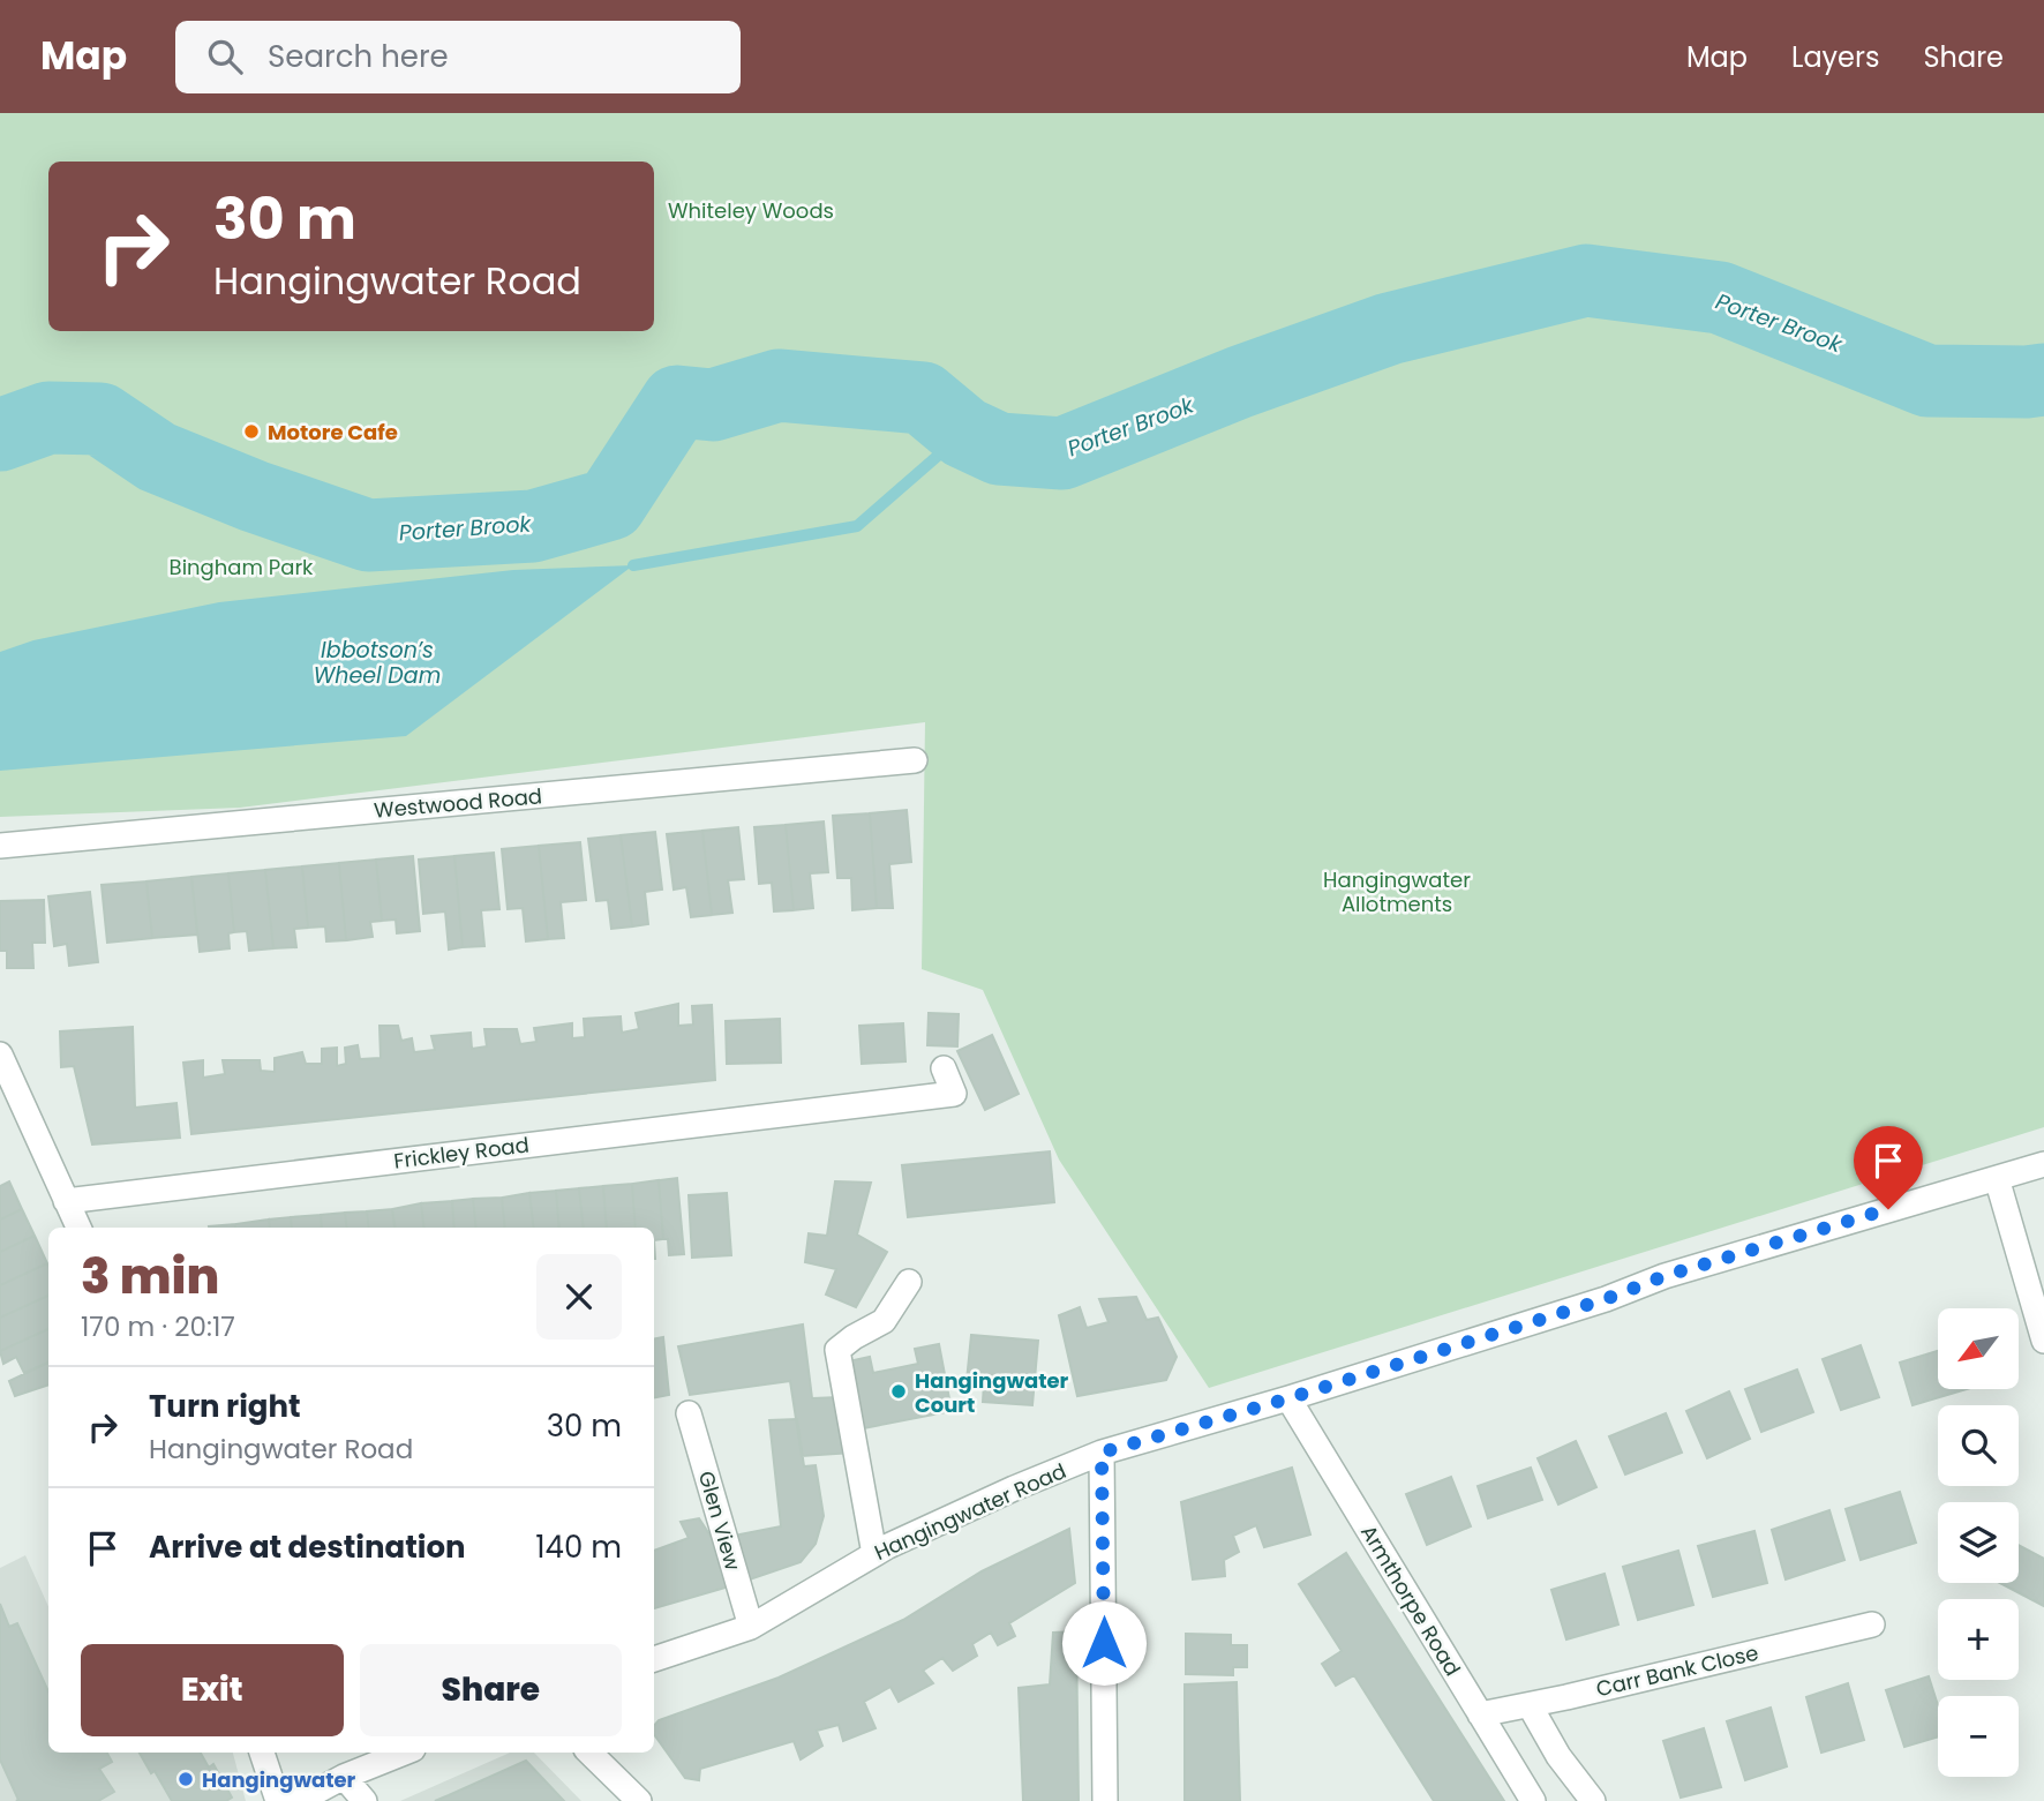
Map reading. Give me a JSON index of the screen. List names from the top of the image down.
{
  "streets": {
    "street": [
      "Westwood Road",
      "Frickley Road",
      "Hangingwater Road",
      "Glen View",
      "Armthorpe Road",
      "Carr Bank Close"
    ]
  },
  "crossings": [
    ["Hangingwater Road", "Glen View"],
    ["Hangingwater Road", "Armthorpe Road"],
    ["Armthorpe Road", "Carr Bank Close"]
  ],
  "water": ["Porter Brook", "Ibbotson’s Wheel Dam"],
  "parks": ["Whiteley Woods", "Bingham Park", "Hangingwater Allotments"],
  "places": ["Motore Cafe", "Hangingwater Court", "Hangingwater"],
  "north": "bottom left",
  "page": {
    "header": "Map",
    "search": "Search here",
    "nav": ["Map", "Layers", "Share"],
    "turn": ["30 m", "Hangingwater Road"],
    "heading": ["3 min", "170 m · 20:17"],
    "map_buttons": ["+", "−"],
    "list": [
      {
        "name": "Turn right",
        "note": "Hangingwater Road",
        "value": "30 m"
      },
      {
        "name": "Arrive at destination",
        "value": "140 m"
      }
    ],
    "buttons": ["Exit", "Share"]
  }
}
